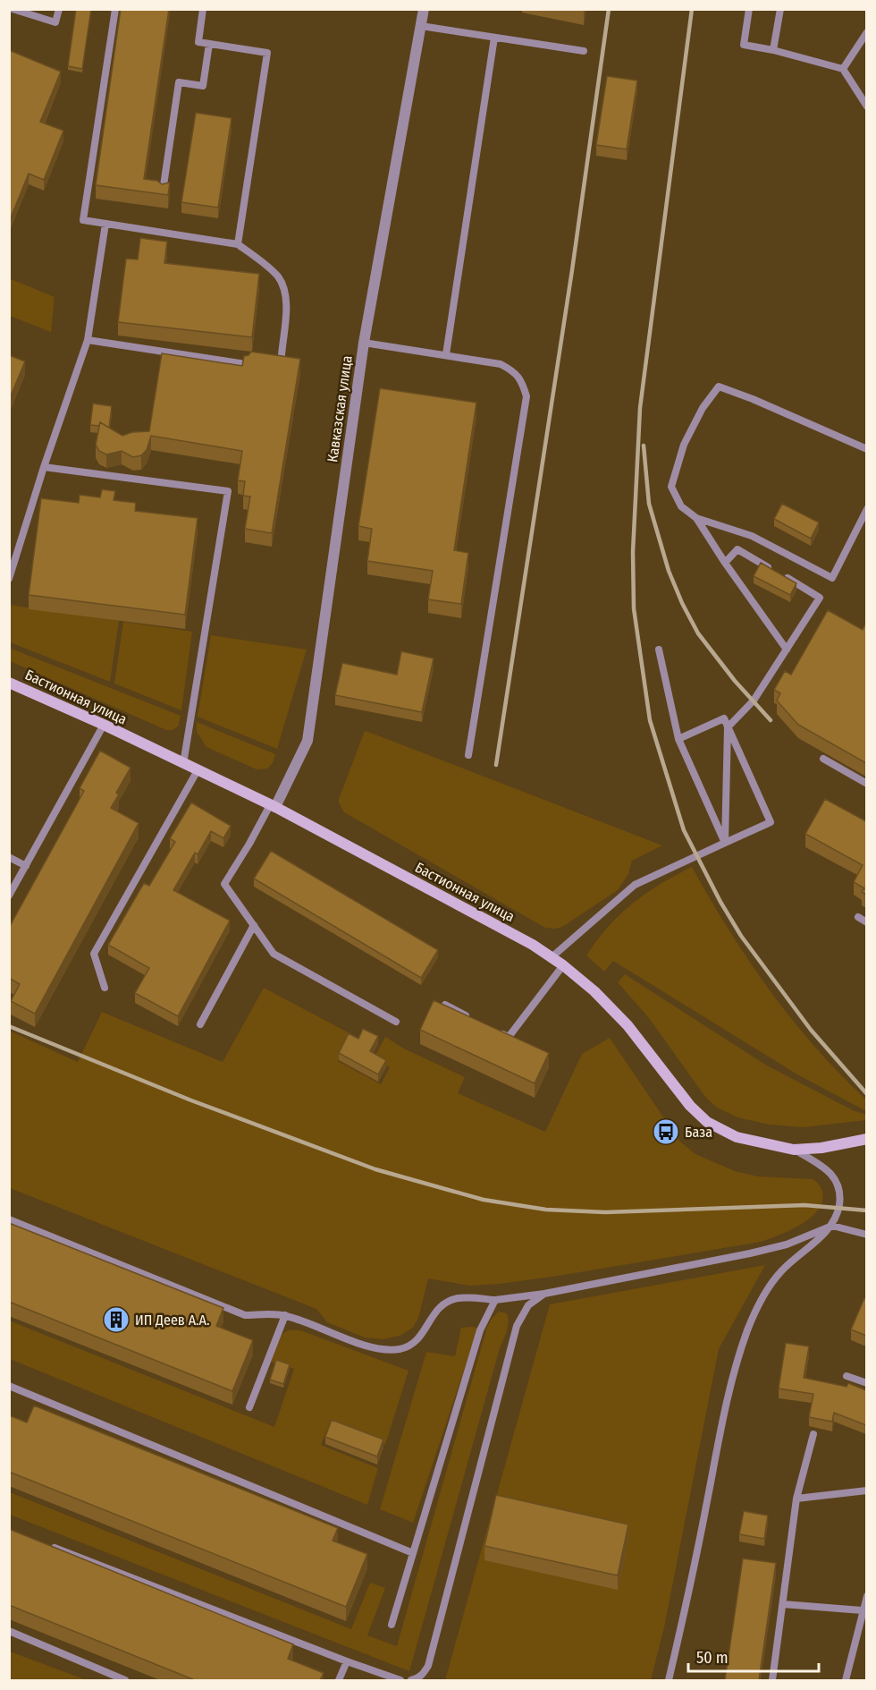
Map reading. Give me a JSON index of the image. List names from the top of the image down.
{
  "streets": {
    "main road": ["Бастионная улица"],
    "street": ["Кавказская улица"]
  },
  "crossings": [
    ["Кавказская улица", "Бастионная улица"]
  ],
  "places": {
    "bus stop": ["База"],
    "building": ["ИП Деев А.А."]
  },
  "scale_bar": "50 m"
}
